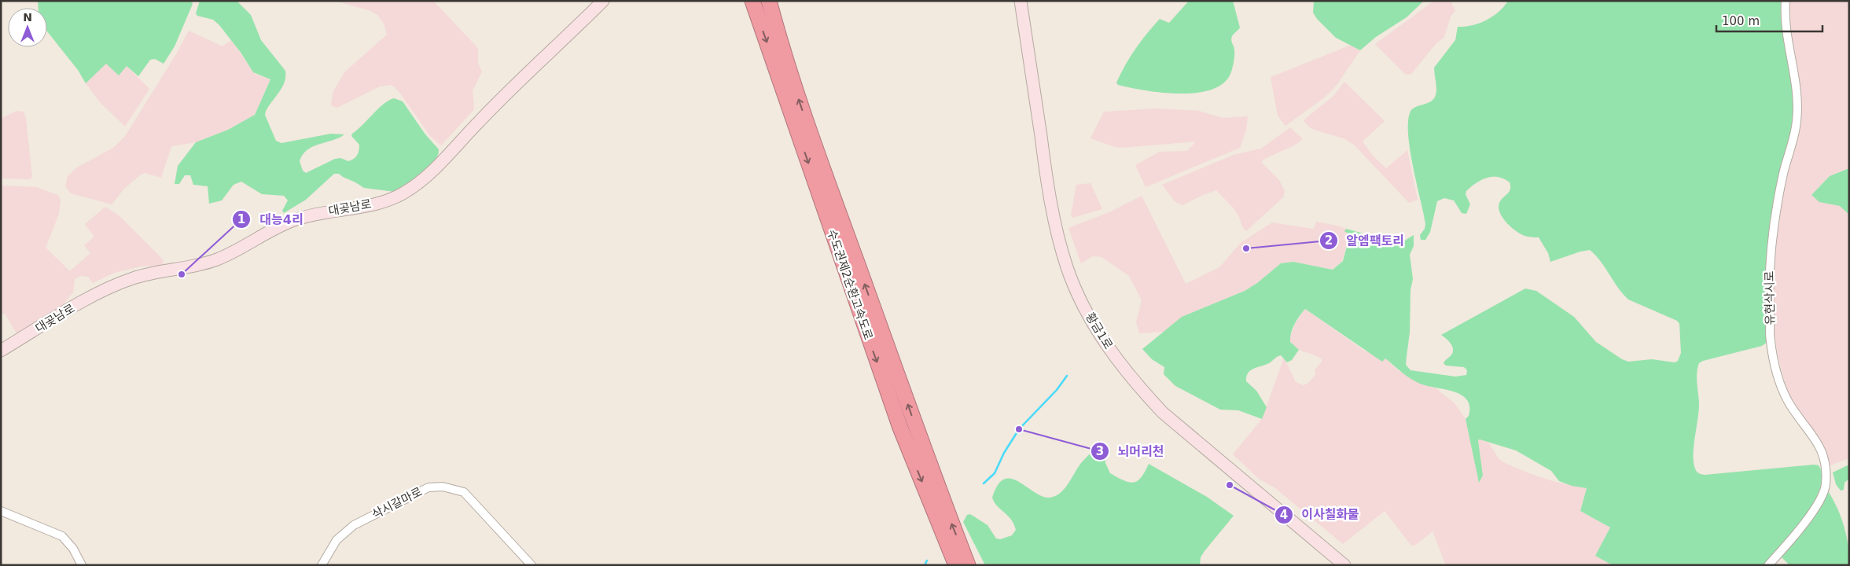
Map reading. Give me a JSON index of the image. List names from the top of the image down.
{
  "streets": {
    "highway": ["수도권제2순환고속도로"],
    "street": [
      "대곶남로",
      "유현삭시로",
      "황금1로",
      "삭시갈마로"
    ]
  },
  "places": [
    "알엠팩토리",
    "대능4리",
    "뇌머리천",
    "이사칠화물"
  ],
  "scale_bar": "100 m",
  "north": "top"
}
